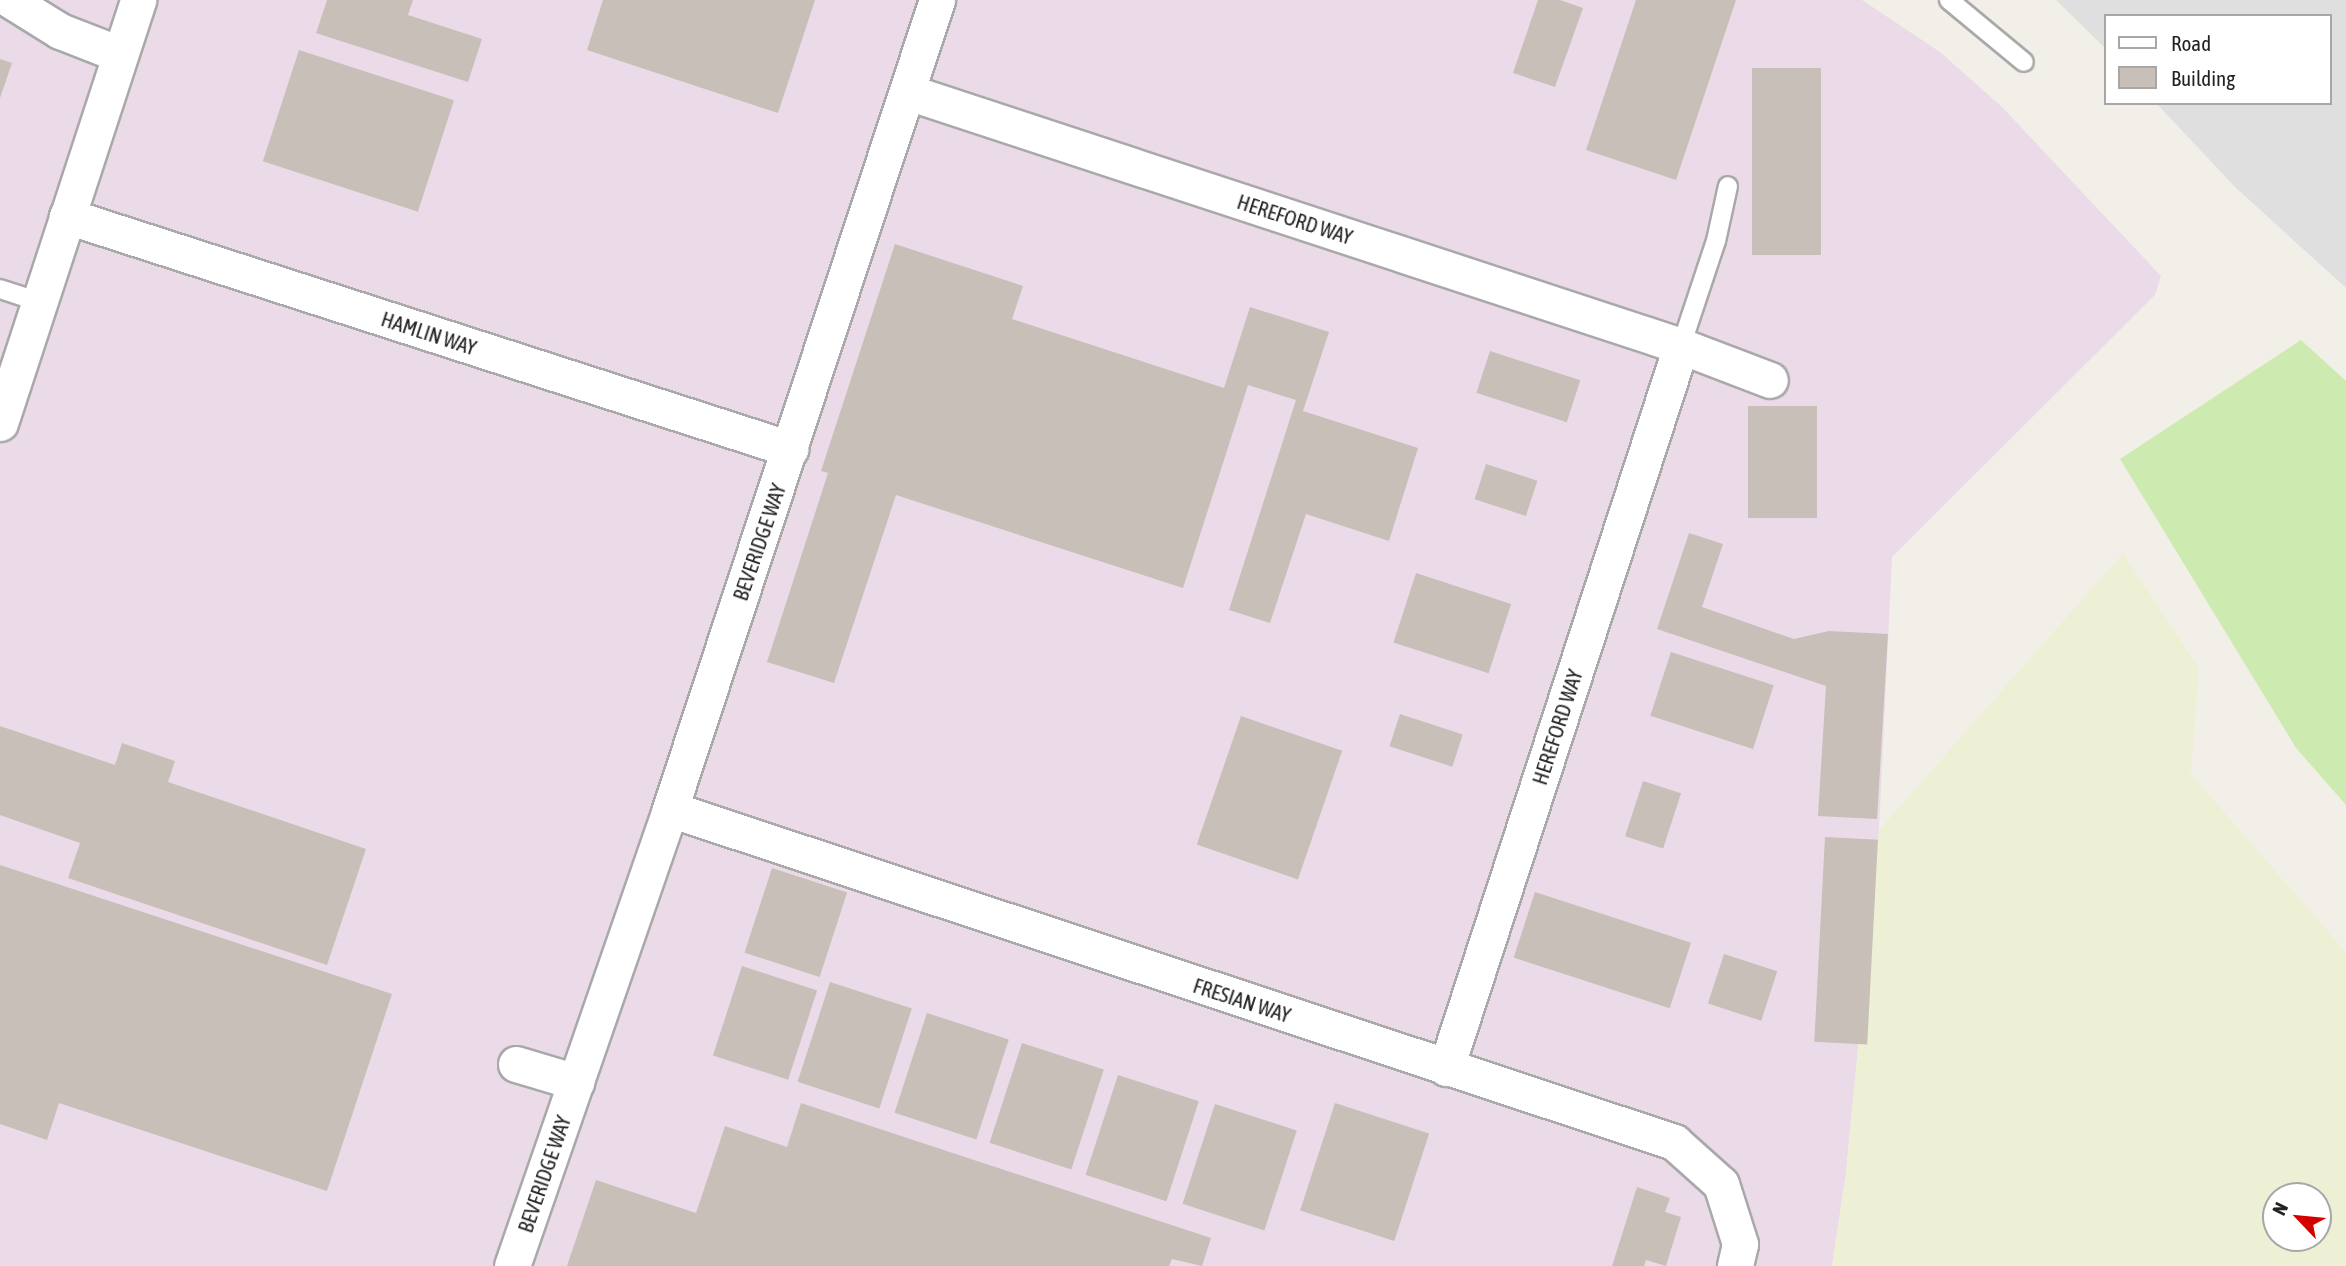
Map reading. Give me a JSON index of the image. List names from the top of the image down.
{
  "streets": {
    "street": [
      "HEREFORD WAY",
      "HAMLIN WAY",
      "BEVERIDGE WAY",
      "FRESIAN WAY"
    ]
  },
  "crossings": [
    ["HEREFORD WAY", "BEVERIDGE WAY"],
    ["HEREFORD WAY", "FRESIAN WAY"],
    ["HAMLIN WAY", "BEVERIDGE WAY"],
    ["BEVERIDGE WAY", "FRESIAN WAY"]
  ],
  "legend": ["Road", "Building"],
  "north": "top left"
}
